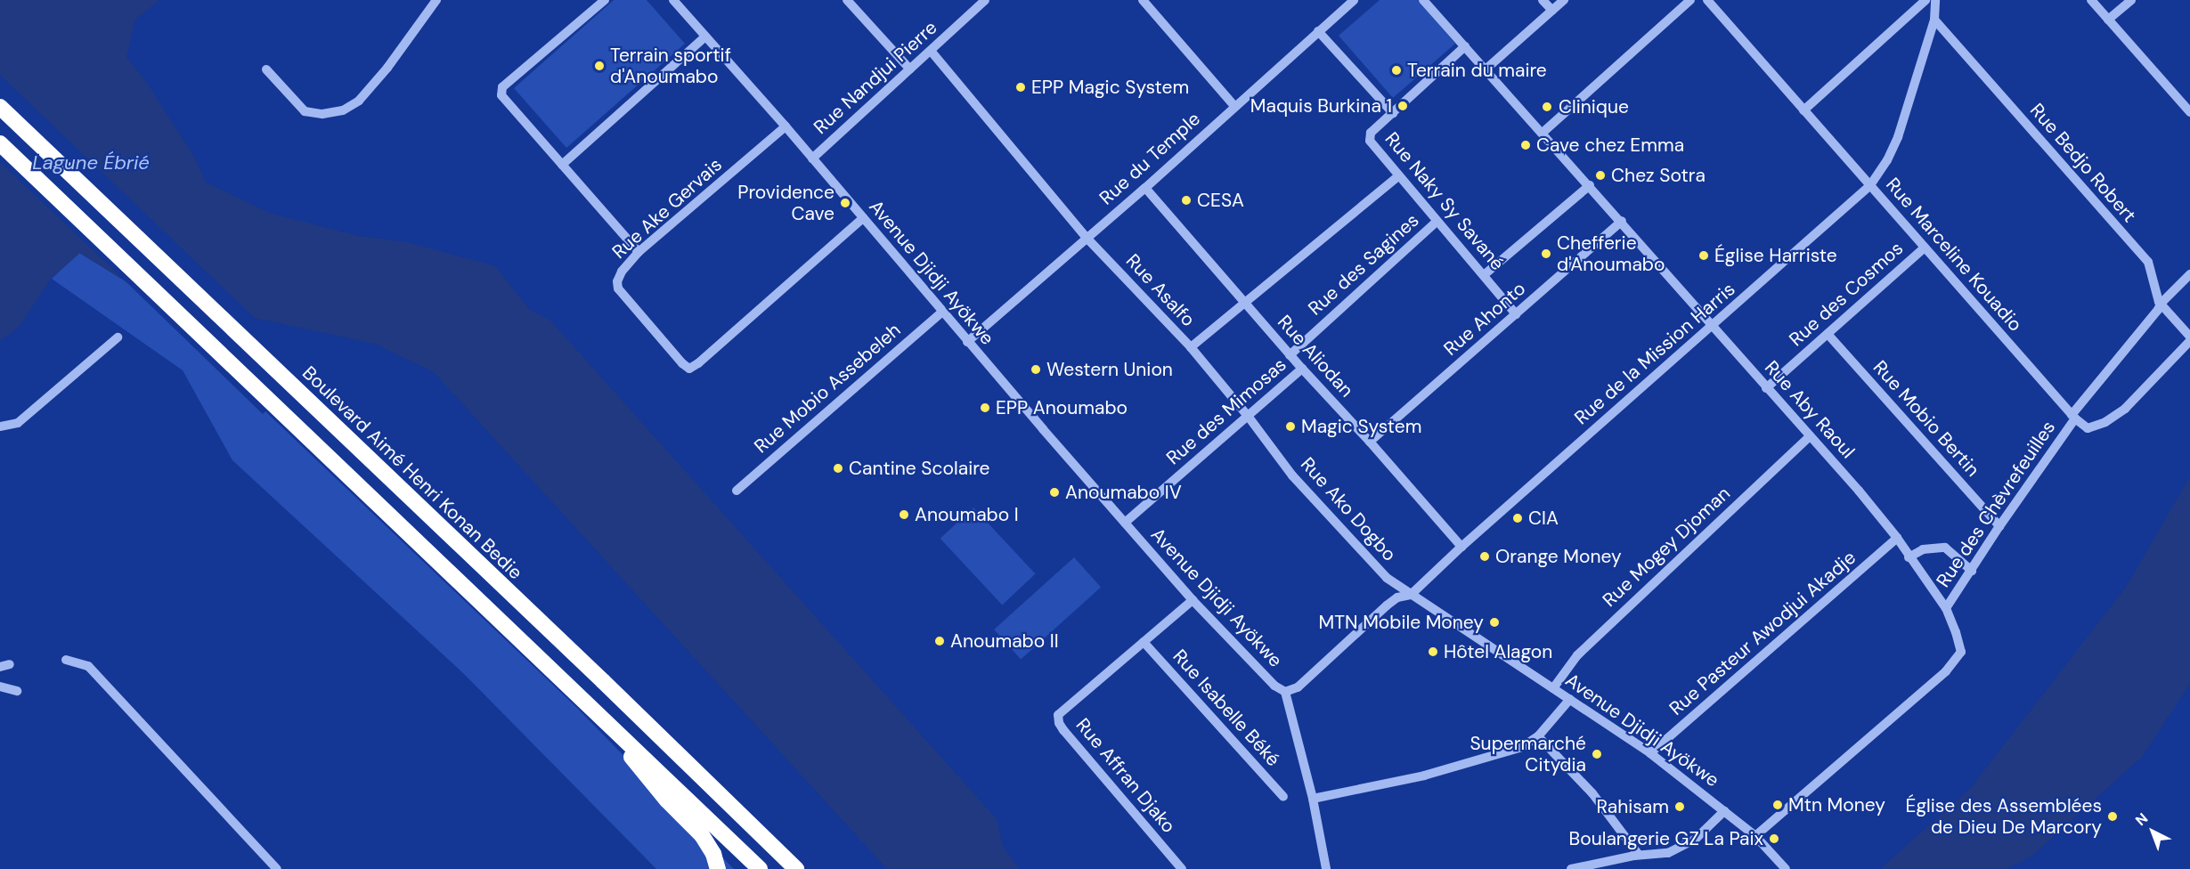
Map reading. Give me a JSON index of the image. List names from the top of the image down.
{
  "streets": {
    "highway": ["Boulevard Aimé Henri Konan Bedie"],
    "street": [
      "Rue Nandjui Pierre",
      "Rue du Temple",
      "Rue Bedjo Robert",
      "Rue Naky Sy Savané",
      "Rue Ake Gervais",
      "Rue Marceline Kouadio",
      "Rue des Sagines",
      "Avenue Djidji Ayökwe",
      "Rue Asalfo",
      "Rue des Cosmos",
      "Rue Ahonto",
      "Rue de la Mission Harris",
      "Rue Aliodan",
      "Rue Mobio Assebeleh",
      "Rue Aby Raoul",
      "Rue des Mimosas",
      "Rue Mobio Bertin",
      "Rue des Chèvrefeuilles",
      "Rue Ako Dogbo",
      "Rue Mogey Djoman",
      "Rue Pasteur Awodjui Akadje",
      "Rue Isabelle Béké",
      "Rue Affran Djako"
    ]
  },
  "crossings": [
    ["Rue Nandjui Pierre", "Avenue Djidji Ayökwe"],
    ["Rue Nandjui Pierre", "Rue Asalfo"],
    ["Rue du Temple", "Avenue Djidji Ayökwe"],
    ["Rue du Temple", "Rue Asalfo"],
    ["Rue du Temple", "Rue Aliodan"],
    ["Rue Bedjo Robert", "Rue de la Mission Harris"],
    ["Rue Bedjo Robert", "Rue des Chèvrefeuilles"],
    ["Rue Naky Sy Savané", "Rue des Sagines"],
    ["Rue Naky Sy Savané", "Rue Asalfo"],
    ["Rue Naky Sy Savané", "Rue Ahonto"],
    ["Rue Naky Sy Savané", "Rue Aby Raoul"],
    ["Rue Ake Gervais", "Avenue Djidji Ayökwe"],
    ["Rue Marceline Kouadio", "Rue des Cosmos"],
    ["Rue Marceline Kouadio", "Rue de la Mission Harris"],
    ["Rue Marceline Kouadio", "Rue des Chèvrefeuilles"],
    ["Rue des Sagines", "Rue Aliodan"],
    ["Avenue Djidji Ayökwe", "Rue de la Mission Harris"],
    ["Avenue Djidji Ayökwe", "Rue Mobio Assebeleh"],
    ["Avenue Djidji Ayökwe", "Rue Aby Raoul"],
    ["Avenue Djidji Ayökwe", "Rue des Mimosas"],
    ["Avenue Djidji Ayökwe", "Rue Ako Dogbo"],
    ["Avenue Djidji Ayökwe", "Rue Mogey Djoman"],
    ["Avenue Djidji Ayökwe", "Rue Pasteur Awodjui Akadje"],
    ["Avenue Djidji Ayökwe", "Rue Affran Djako"],
    ["Rue Asalfo", "Rue Aliodan"],
    ["Rue Asalfo", "Rue Ako Dogbo"],
    ["Rue des Cosmos", "Rue Aby Raoul"],
    ["Rue des Cosmos", "Rue Mobio Bertin"],
    ["Rue Ahonto", "Rue Aliodan"],
    ["Rue Ahonto", "Rue Aby Raoul"],
    ["Rue de la Mission Harris", "Rue Aliodan"],
    ["Rue de la Mission Harris", "Rue Aby Raoul"],
    ["Rue de la Mission Harris", "Rue Ako Dogbo"],
    ["Rue Aliodan", "Rue des Mimosas"],
    ["Rue Aby Raoul", "Rue des Chèvrefeuilles"],
    ["Rue Aby Raoul", "Rue Mogey Djoman"],
    ["Rue Aby Raoul", "Rue Pasteur Awodjui Akadje"],
    ["Rue des Mimosas", "Rue Ako Dogbo"],
    ["Rue Mobio Bertin", "Rue des Chèvrefeuilles"],
    ["Rue Isabelle Béké", "Rue Affran Djako"]
  ],
  "water": ["Lagune Ébrié"],
  "places": [
    "Terrain sportif d'Anoumabo",
    "Terrain du maire",
    "EPP Magic System",
    "Maquis Burkina 1",
    "Clinique",
    "Cave chez Emma",
    "Chez Sotra",
    "CESA",
    "Providence Cave",
    "Chefferie d'Anoumabo",
    "Église Harriste",
    "Western Union",
    "EPP Anoumabo",
    "Magic System",
    "Cantine Scolaire",
    "Anoumabo IV",
    "Anoumabo I",
    "CIA",
    "Orange Money",
    "MTN Mobile Money",
    "Anoumabo II",
    "Hôtel Alagon",
    "Supermarché Citydia",
    "Mtn Money",
    "Rahisam",
    "Église des Assemblées de Dieu De Marcory",
    "Boulangerie GZ La Paix"
  ],
  "north": "top left"
}
